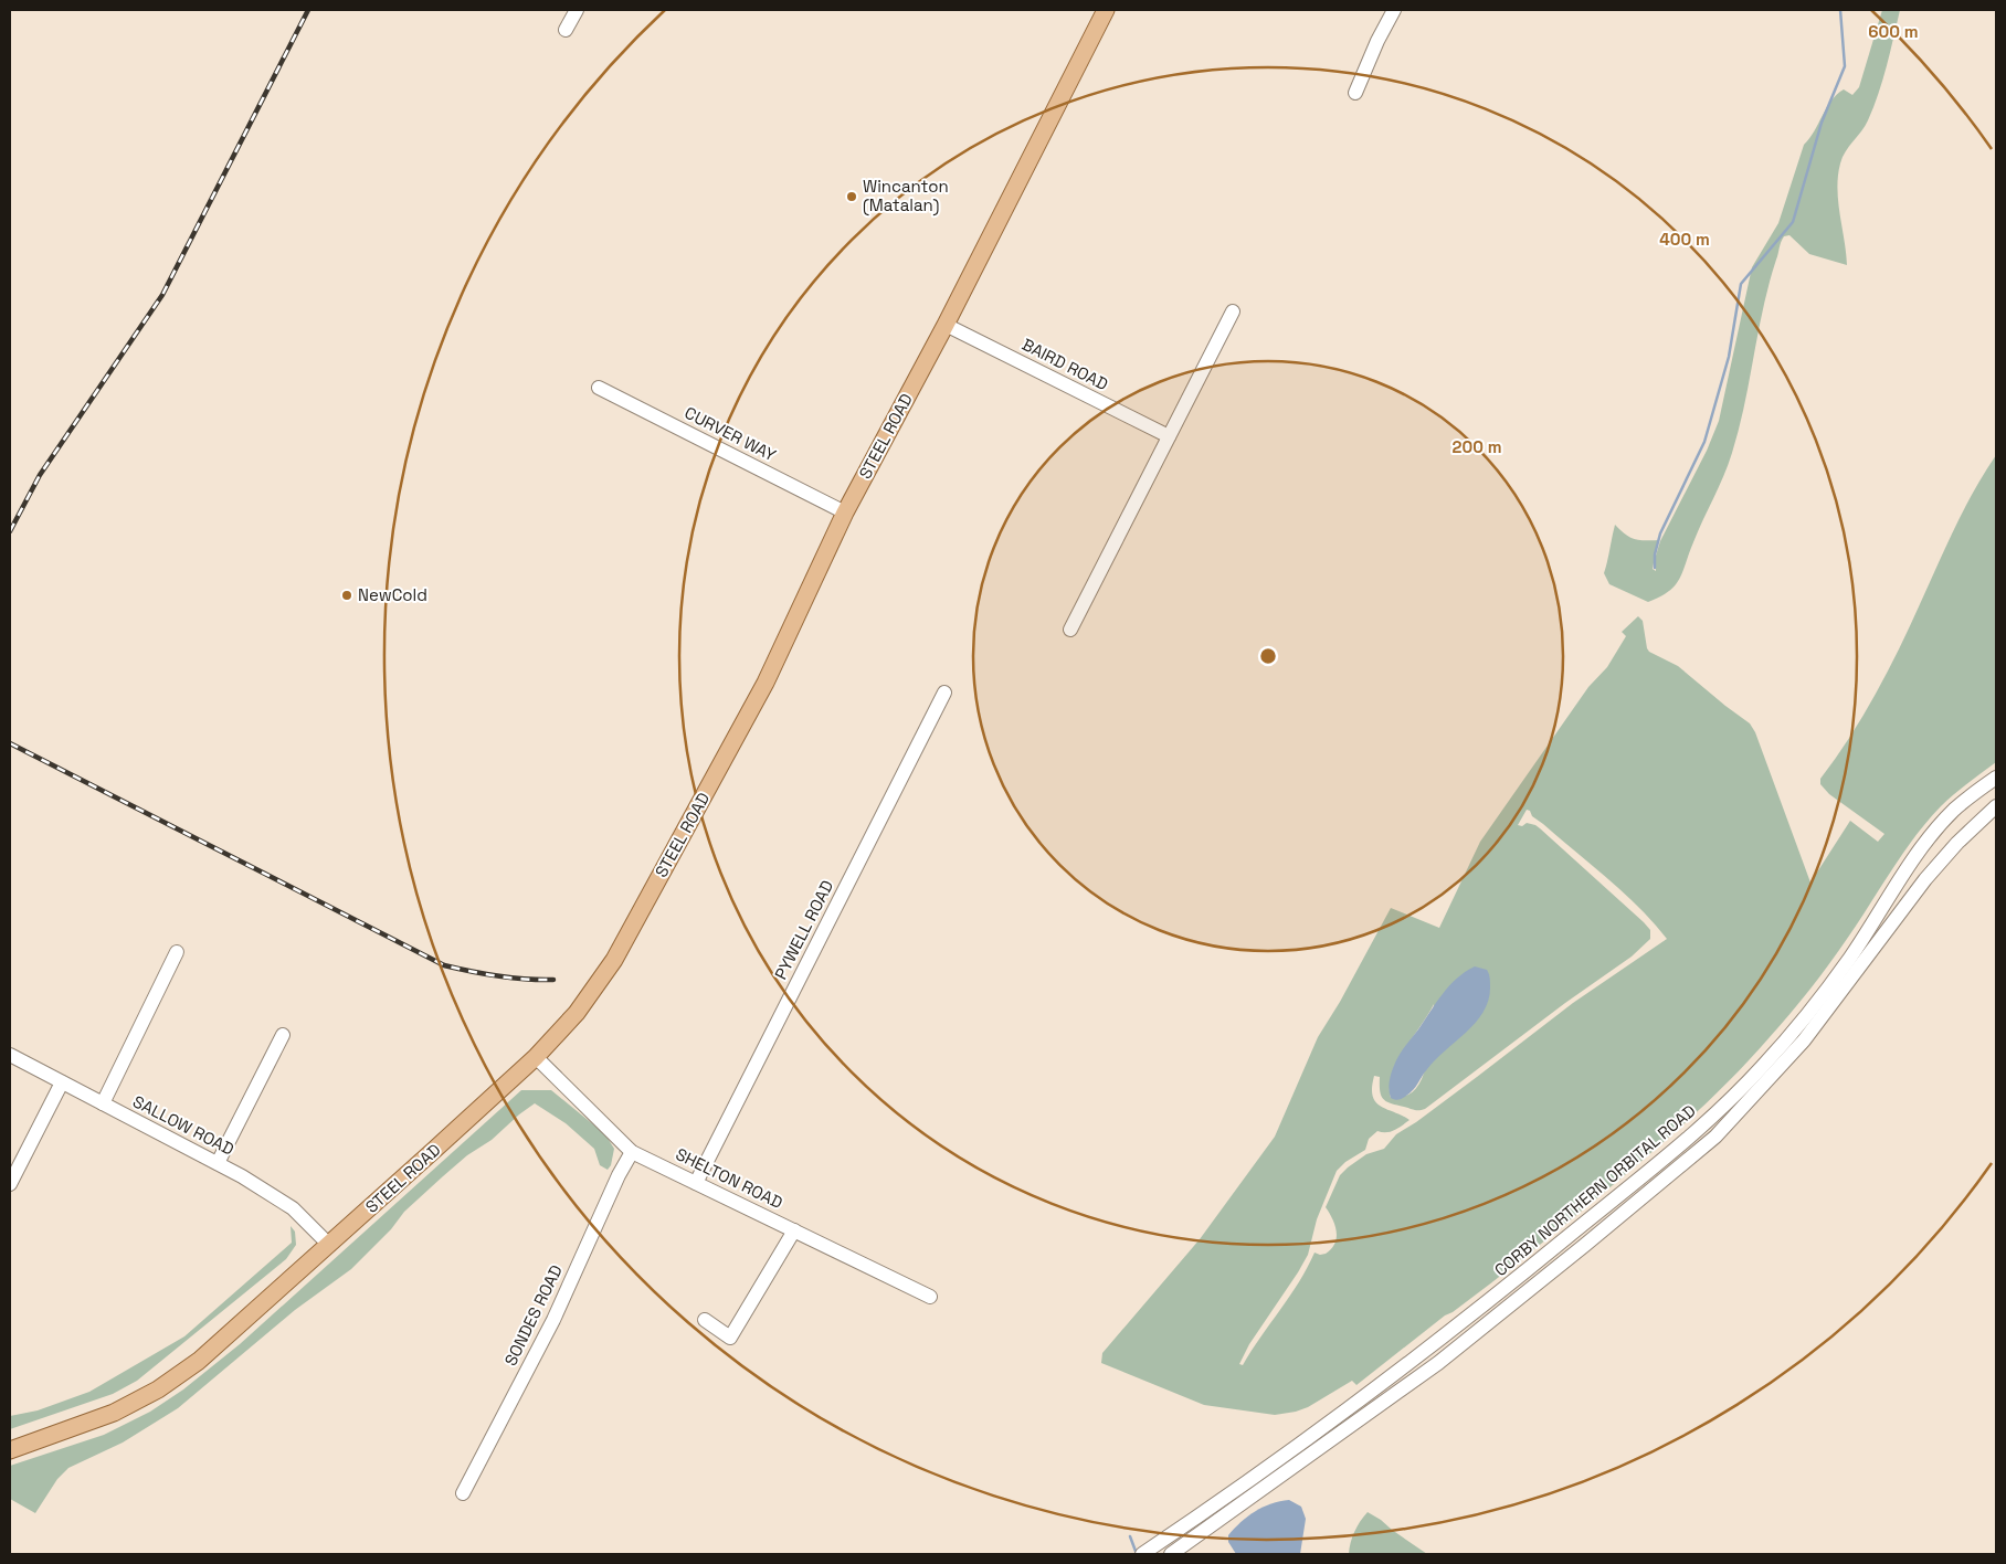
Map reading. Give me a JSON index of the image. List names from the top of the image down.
{
  "streets": {
    "main road": ["STEEL ROAD"],
    "street": [
      "BAIRD ROAD",
      "CURVER WAY",
      "PYWELL ROAD",
      "SALLOW ROAD",
      "SHELTON ROAD",
      "CORBY NORTHERN ORBITAL ROAD",
      "SONDES ROAD"
    ]
  },
  "crossings": [
    ["BAIRD ROAD", "STEEL ROAD"],
    ["CURVER WAY", "STEEL ROAD"],
    ["STEEL ROAD", "SALLOW ROAD"],
    ["STEEL ROAD", "SHELTON ROAD"],
    ["PYWELL ROAD", "SHELTON ROAD"],
    ["SHELTON ROAD", "SONDES ROAD"]
  ],
  "places": ["Wincanton (Matalan)", "NewCold"],
  "rings": ["600 m", "400 m", "200 m"]
}
